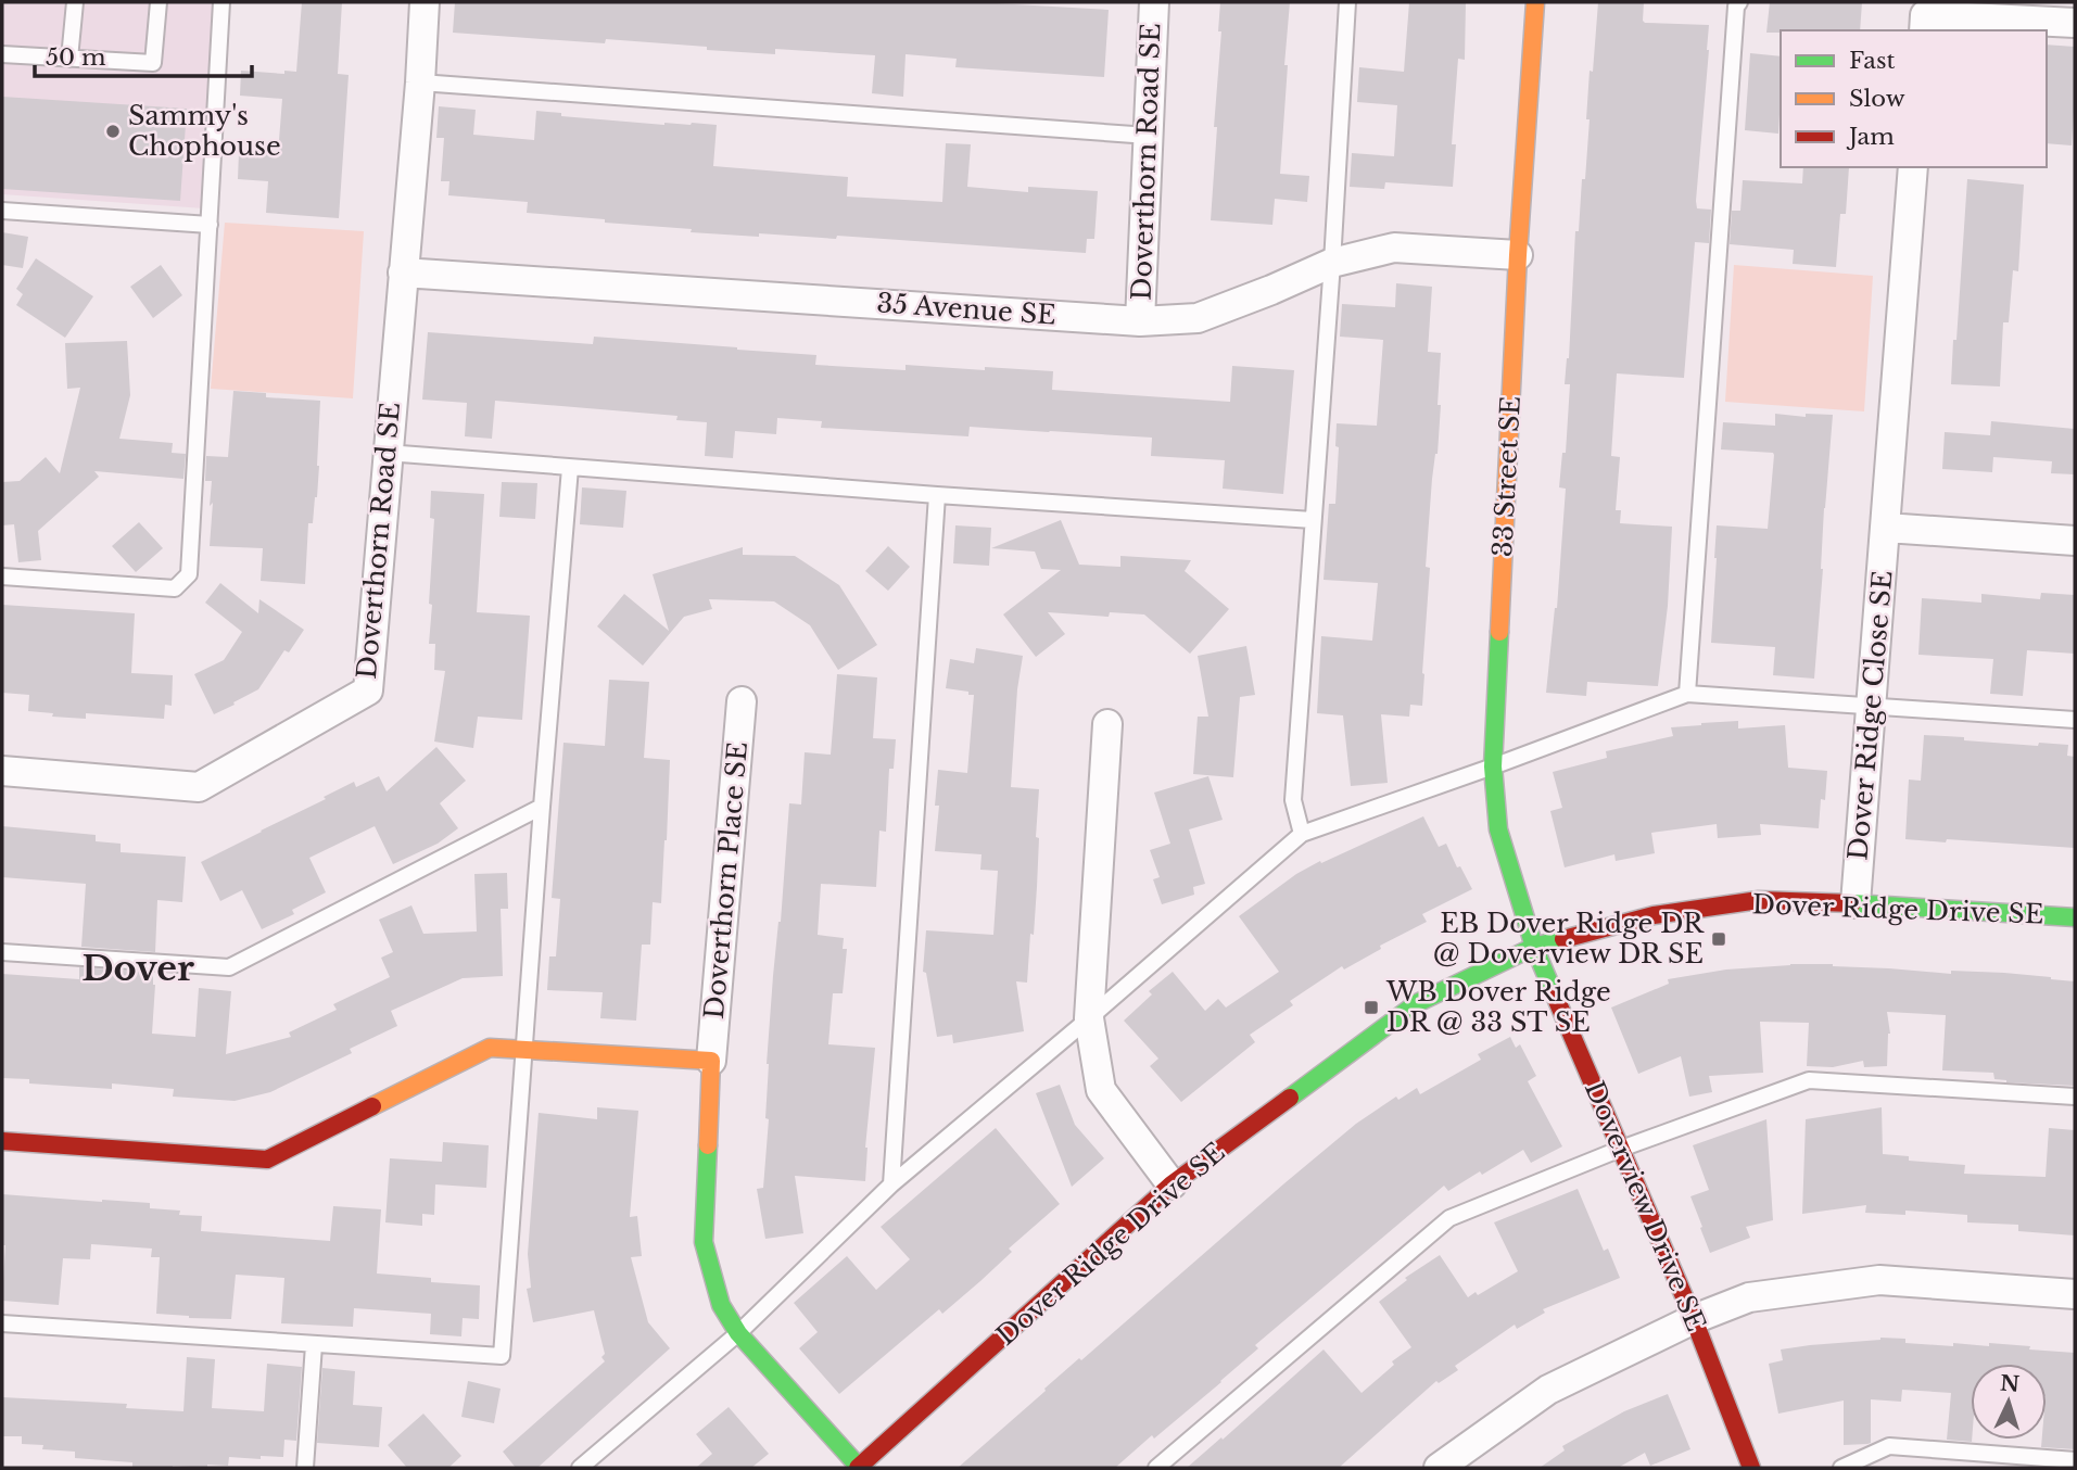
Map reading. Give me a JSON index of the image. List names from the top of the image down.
{
  "streets": {
    "street": [
      "Doverthorn Road SE",
      "35 Avenue SE",
      "33 Street SE",
      "Dover Ridge Close SE",
      "Doverthorn Place SE",
      "Dover Ridge Drive SE",
      "Doverview Drive SE"
    ]
  },
  "crossings": [
    ["Doverthorn Road SE", "35 Avenue SE"],
    ["35 Avenue SE", "33 Street SE"],
    ["33 Street SE", "Dover Ridge Drive SE"],
    ["33 Street SE", "Doverview Drive SE"],
    ["Dover Ridge Close SE", "Dover Ridge Drive SE"],
    ["Dover Ridge Drive SE", "Doverview Drive SE"]
  ],
  "districts": ["Dover"],
  "places": {
    "other": ["Sammy's Chophouse"],
    "transit": ["EB Dover Ridge DR @ Doverview DR SE", "WB Dover Ridge DR @ 33 ST SE"]
  },
  "legend": ["Fast", "Slow", "Jam"],
  "scale_bar": "50 m",
  "north": "top"
}
